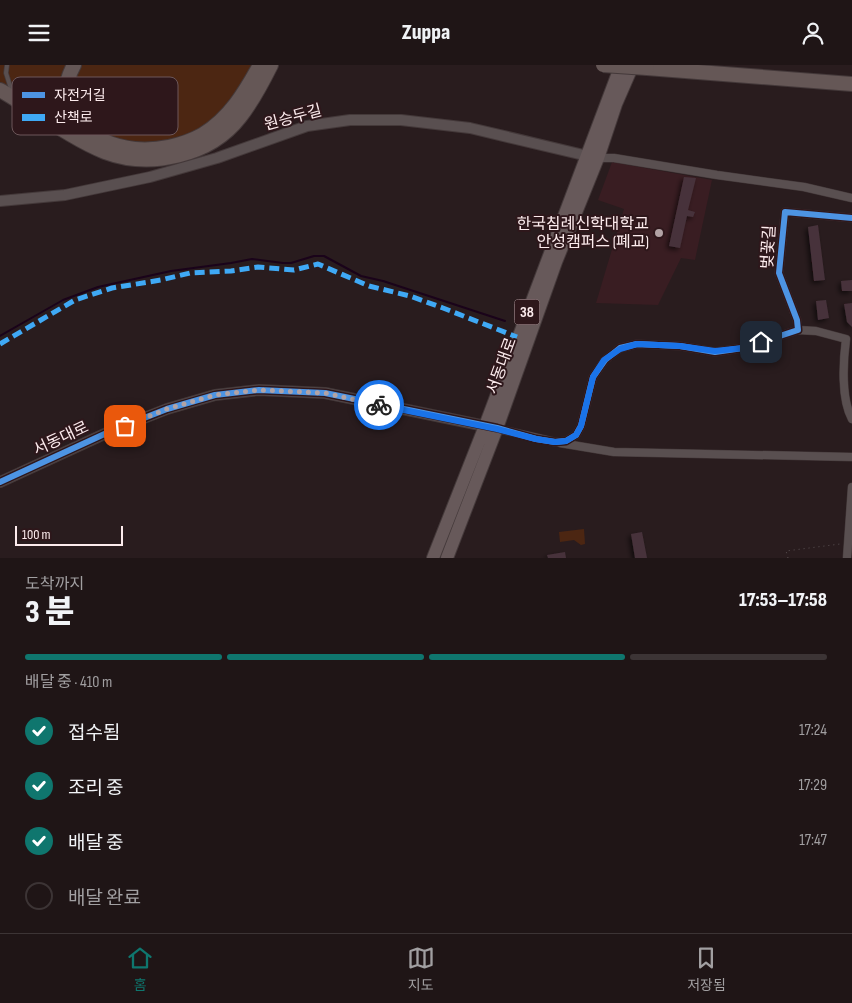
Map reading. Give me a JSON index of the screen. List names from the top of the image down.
{
  "streets": {
    "main road": ["38", "서동대로"],
    "street": ["원승두길", "벚꽃길"]
  },
  "crossings": [
    ["원승두길", "서동대로"]
  ],
  "places": ["한국침례신학대학교 안성캠퍼스 (폐교)"],
  "legend": ["자전거길", "산책로"],
  "scale_bar": "100 m",
  "page": {
    "header": "Zuppa",
    "scale": "100 m",
    "heading": ["3 분", "도착까지", "17:53–17:58"],
    "bar": "배달 중 · 410 m",
    "list": [
      ["접수됨", "17:24"],
      ["조리 중", "17:29"],
      ["배달 중", "17:47"],
      "배달 완료"
    ],
    "tabs": ["홈", "지도", "저장됨"]
  }
}
